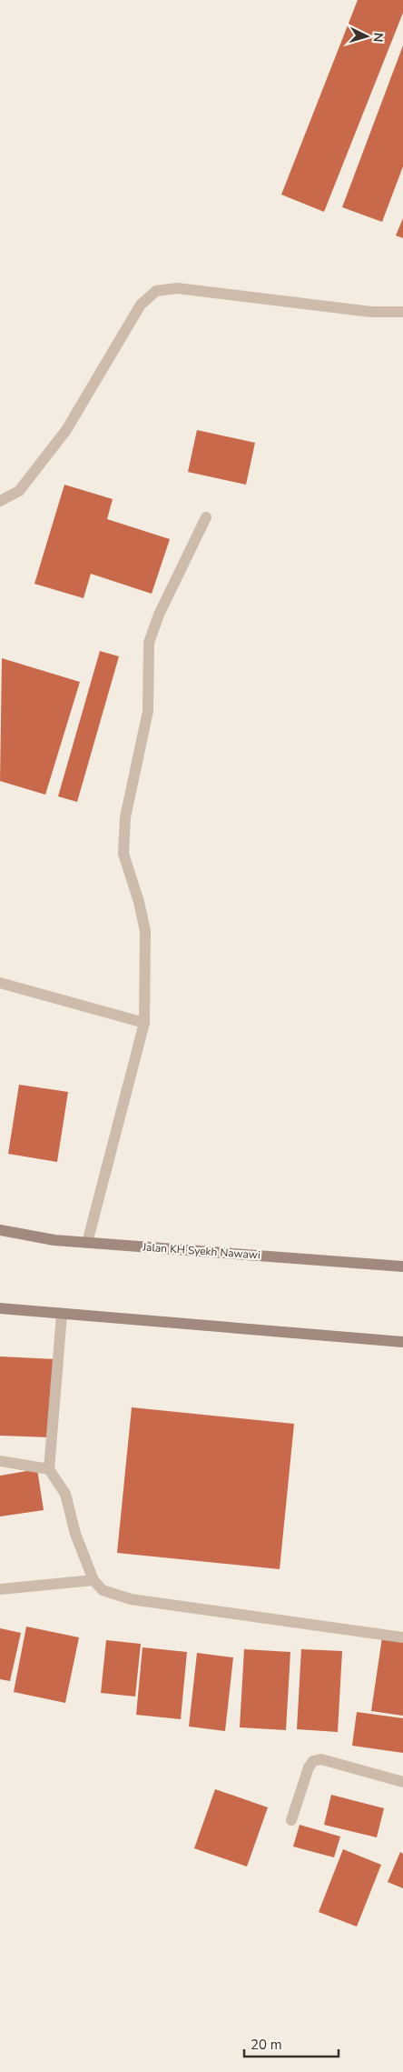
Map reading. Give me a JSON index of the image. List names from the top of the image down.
{
  "streets": {
    "main road": ["Jalan KH Syekh Nawawi"]
  },
  "scale_bar": "20 m",
  "north": "right"
}
